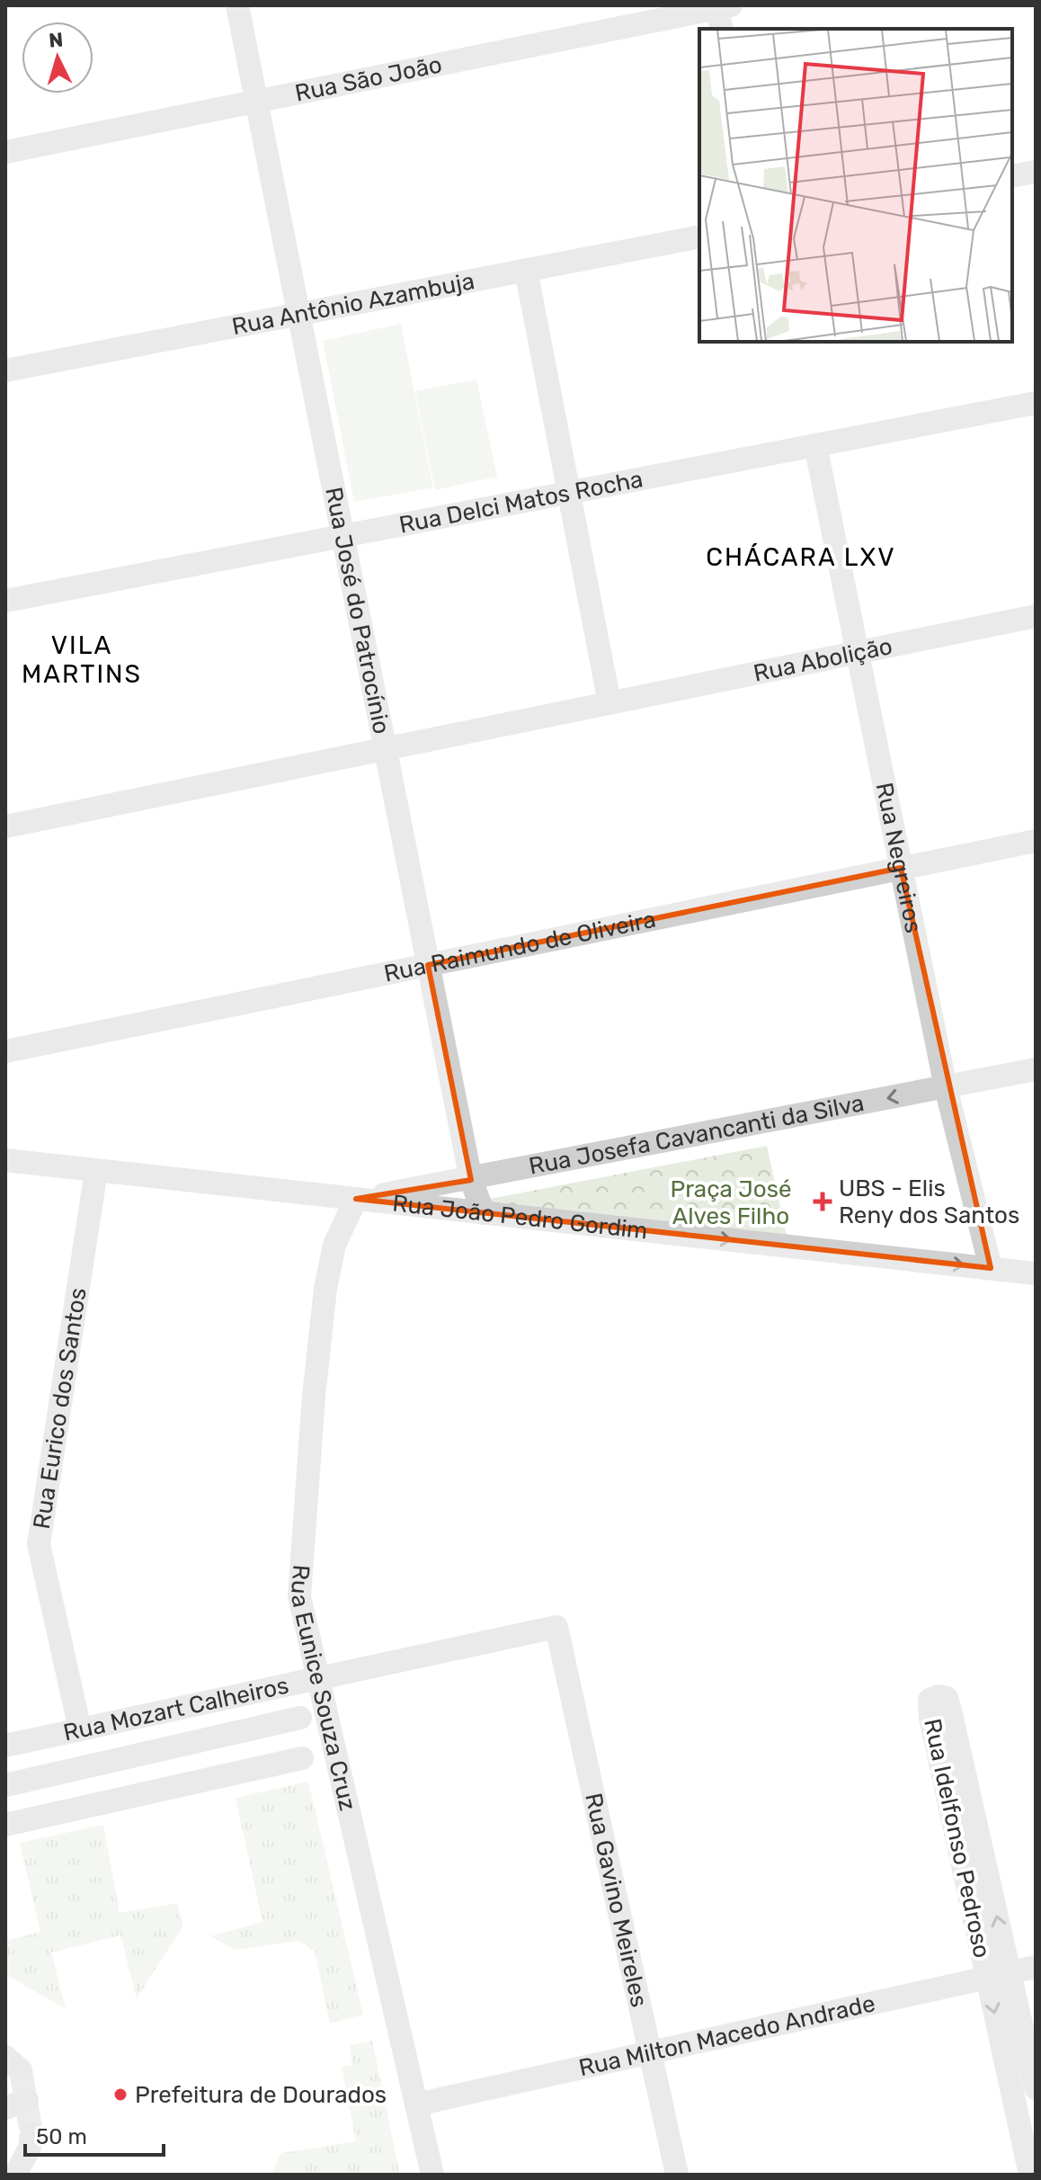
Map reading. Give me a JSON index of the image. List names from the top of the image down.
{
  "streets": {
    "street": [
      "Rua São João",
      "Rua Antônio Azambuja",
      "Rua Delci Matos Rocha",
      "Rua José do Patrocínio",
      "Rua Abolição",
      "Rua Negreiros",
      "Rua Raimundo de Oliveira",
      "Rua Josefa Cavancanti da Silva",
      "Rua João Pedro Gordim",
      "Rua Eurico dos Santos",
      "Rua Eunice Souza Cruz",
      "Rua Mozart Calheiros",
      "Rua Idelfonso Pedroso",
      "Rua Gavino Meireles",
      "Rua Milton Macedo Andrade"
    ]
  },
  "crossings": [
    ["Rua São João", "Rua José do Patrocínio"],
    ["Rua Antônio Azambuja", "Rua José do Patrocínio"],
    ["Rua Delci Matos Rocha", "Rua José do Patrocínio"],
    ["Rua Delci Matos Rocha", "Rua Negreiros"],
    ["Rua José do Patrocínio", "Rua Abolição"],
    ["Rua José do Patrocínio", "Rua Raimundo de Oliveira"],
    ["Rua José do Patrocínio", "Rua Josefa Cavancanti da Silva"],
    ["Rua José do Patrocínio", "Rua João Pedro Gordim"],
    ["Rua Abolição", "Rua Negreiros"],
    ["Rua Negreiros", "Rua Raimundo de Oliveira"],
    ["Rua Negreiros", "Rua Josefa Cavancanti da Silva"],
    ["Rua Negreiros", "Rua João Pedro Gordim"],
    ["Rua Josefa Cavancanti da Silva", "Rua João Pedro Gordim"],
    ["Rua Josefa Cavancanti da Silva", "Rua Eunice Souza Cruz"],
    ["Rua João Pedro Gordim", "Rua Eurico dos Santos"],
    ["Rua João Pedro Gordim", "Rua Eunice Souza Cruz"],
    ["Rua Eurico dos Santos", "Rua Mozart Calheiros"],
    ["Rua Eunice Souza Cruz", "Rua Mozart Calheiros"],
    ["Rua Eunice Souza Cruz", "Rua Milton Macedo Andrade"],
    ["Rua Mozart Calheiros", "Rua Gavino Meireles"],
    ["Rua Idelfonso Pedroso", "Rua Milton Macedo Andrade"],
    ["Rua Gavino Meireles", "Rua Milton Macedo Andrade"]
  ],
  "one_way": ["Rua Josefa Cavancanti da Silva", "Rua João Pedro Gordim"],
  "districts": ["CHÁCARA LXV", "VILA MARTINS"],
  "parks": ["Praça José Alves Filho"],
  "places": {
    "health": ["UBS - Elis Reny dos Santos"],
    "other": ["Prefeitura de Dourados"]
  },
  "scale_bar": "50 m",
  "north": "top"
}
